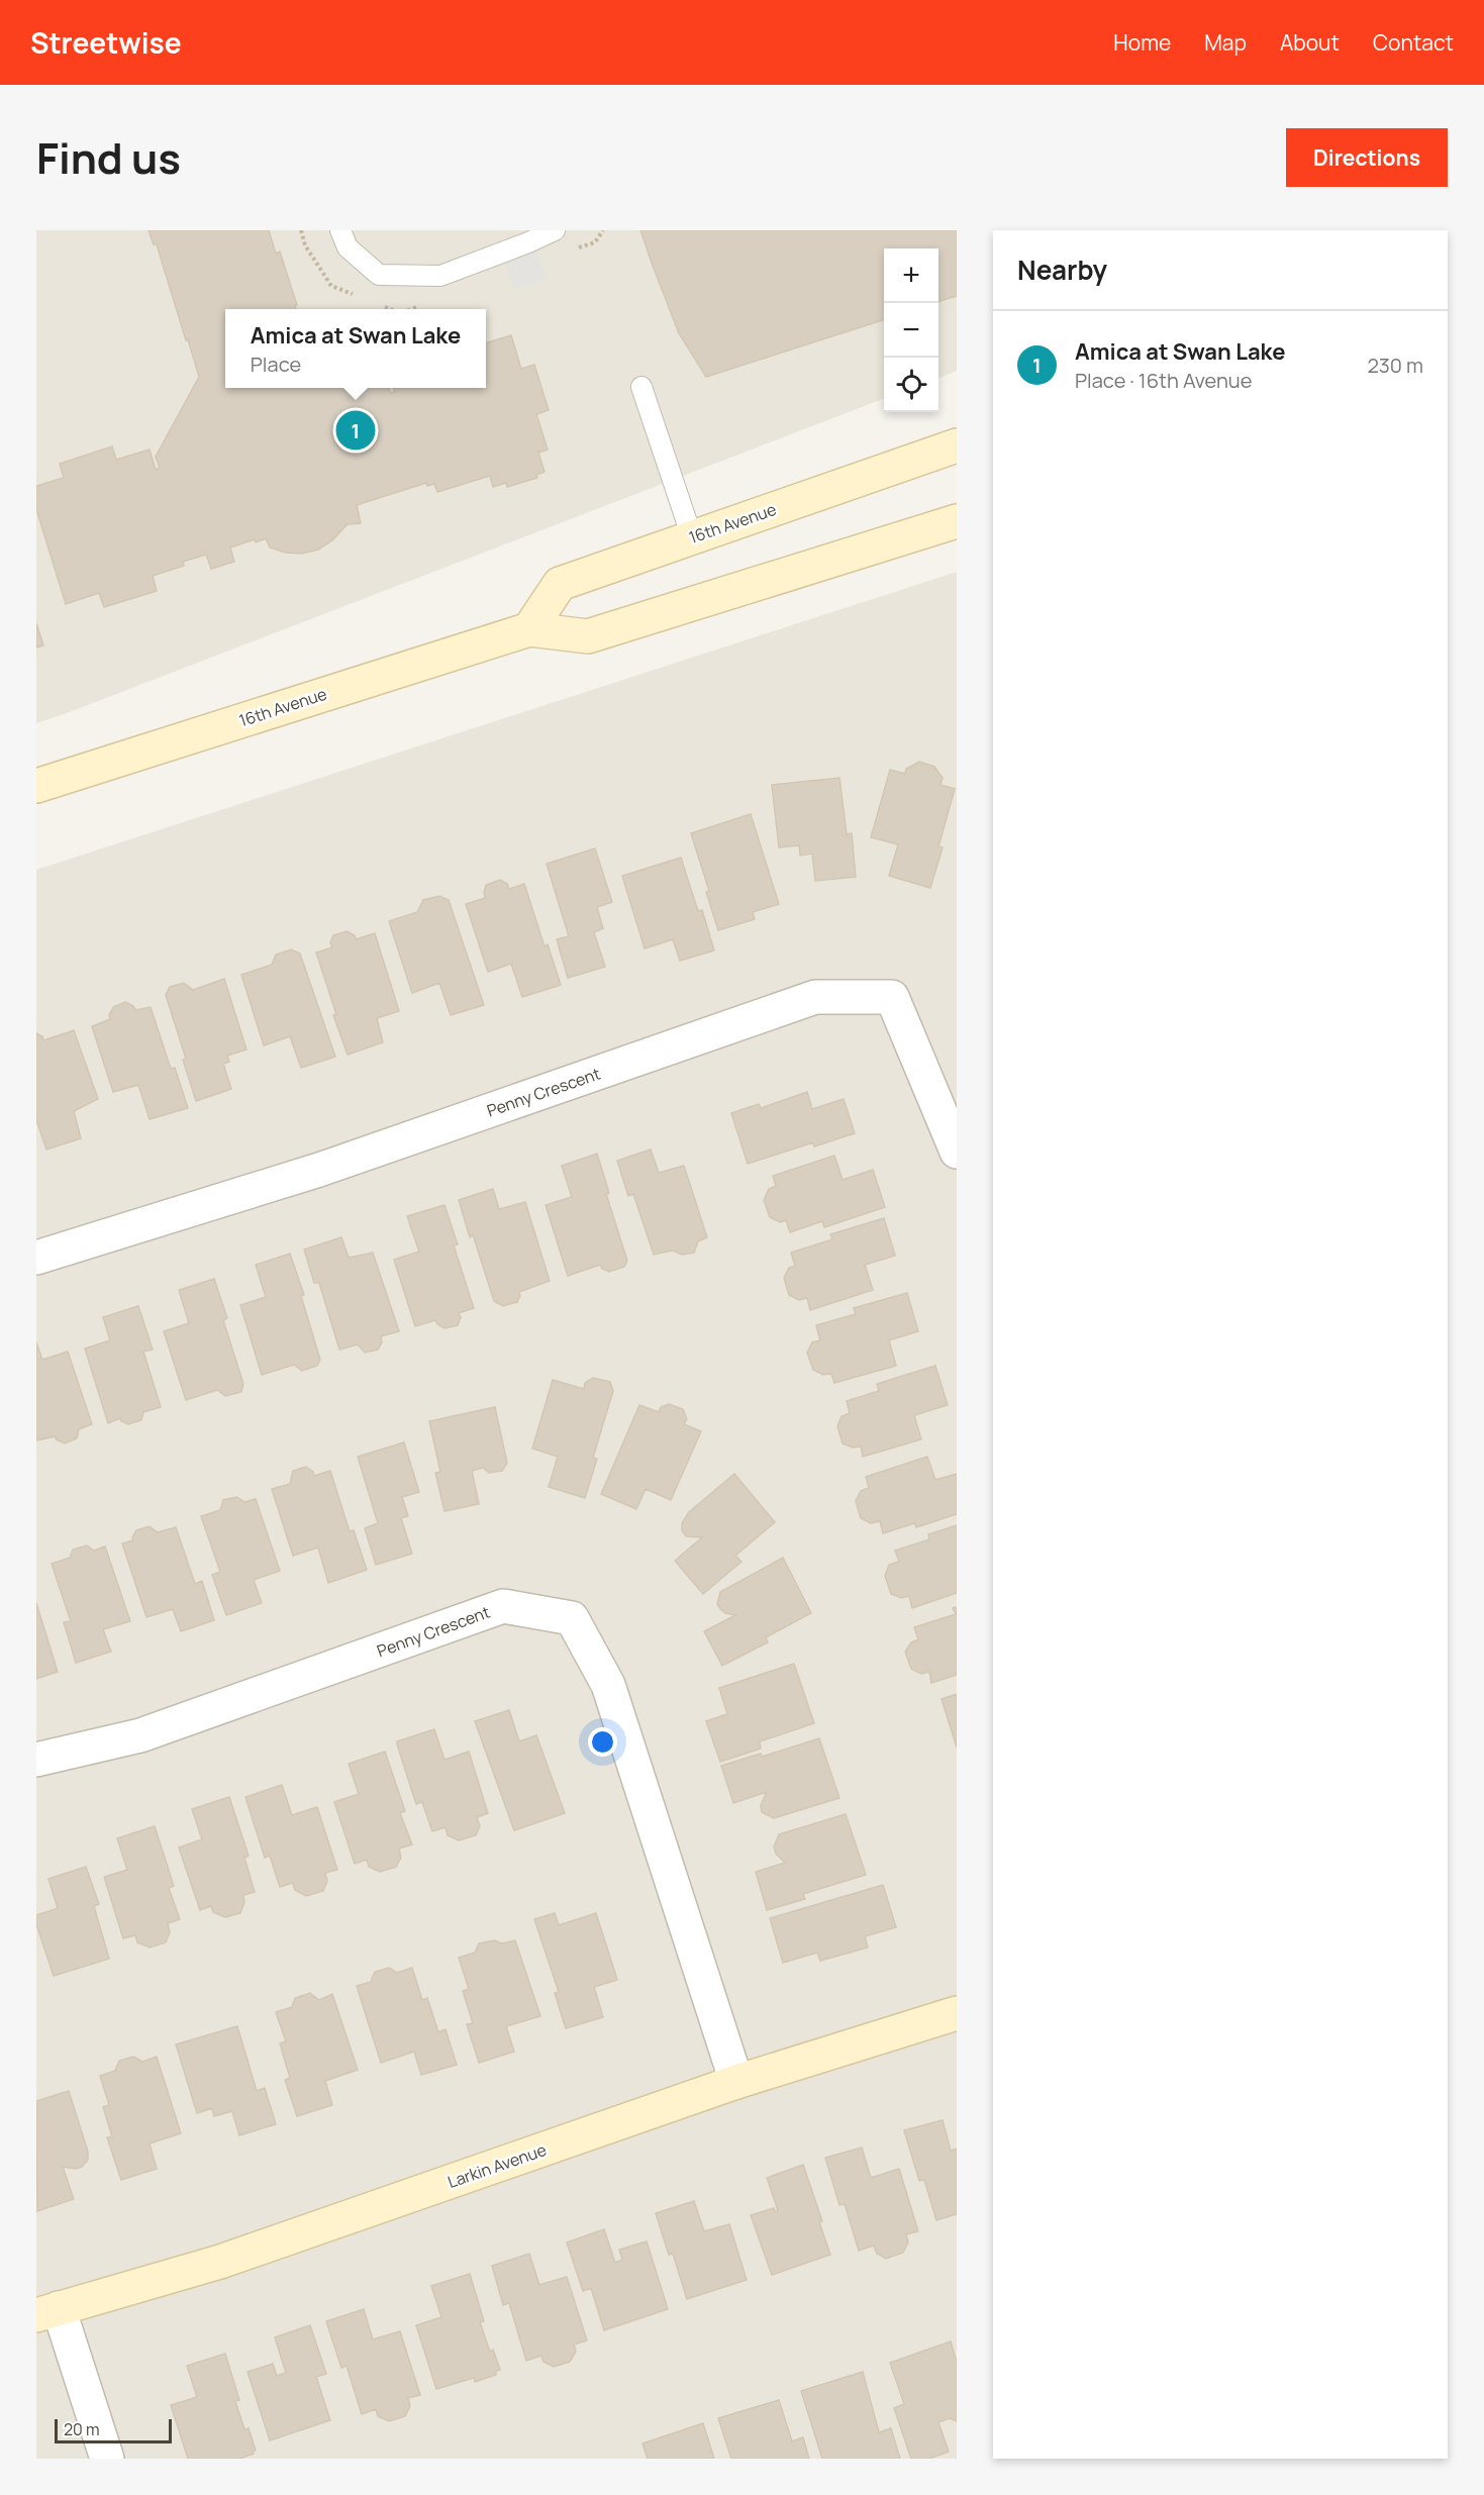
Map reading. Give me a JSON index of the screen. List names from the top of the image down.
{
  "streets": {
    "main road": ["16th Avenue", "Larkin Avenue"],
    "street": ["Penny Crescent"]
  },
  "crossings": [
    ["Penny Crescent", "Larkin Avenue"]
  ],
  "scale_bar": "20 m",
  "page": {
    "header": "Streetwise",
    "nav": [
      "Home",
      "Map",
      "About",
      "Contact"
    ],
    "title": "Find us",
    "buttons": "Directions",
    "heading": "Nearby",
    "map_buttons": ["+", "−"],
    "popup": ["Amica at Swan Lake", "Place"],
    "list": [
      {
        "mark": "1",
        "name": "Amica at Swan Lake",
        "note": "Place · 16th Avenue",
        "value": "230 m"
      }
    ],
    "pins": "1",
    "scale": "20 m"
  }
}
